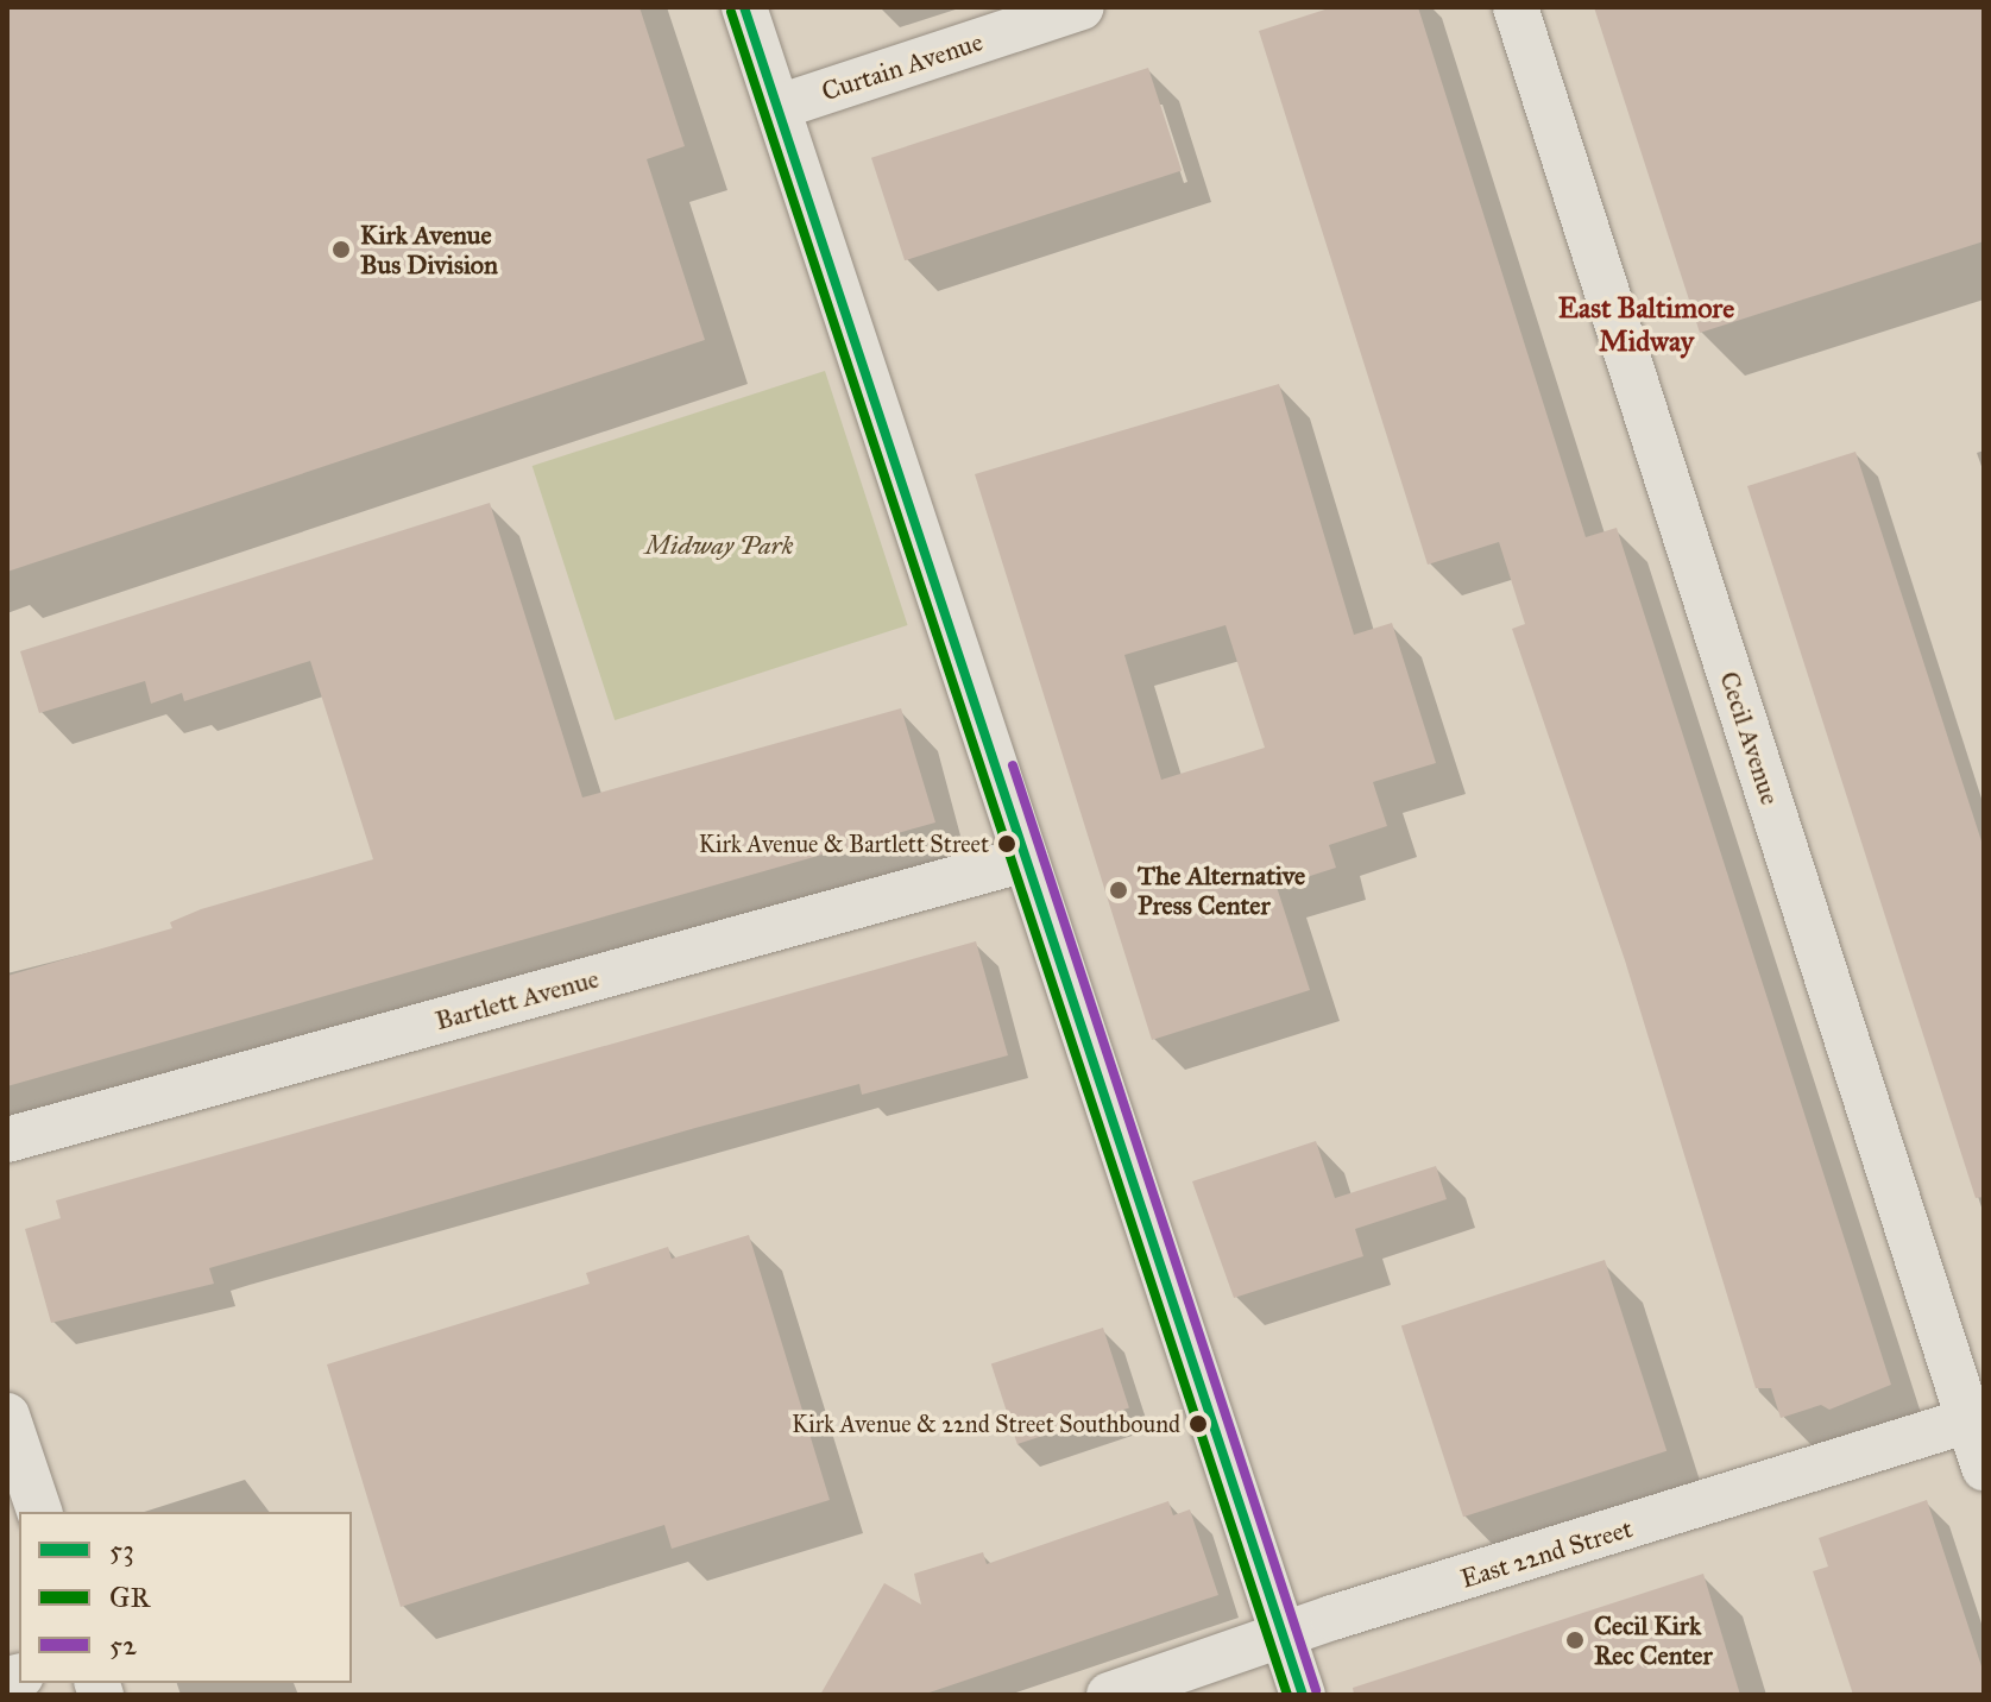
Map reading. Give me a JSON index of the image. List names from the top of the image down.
{
  "streets": {
    "street": [
      "Curtain Avenue",
      "Cecil Avenue",
      "Bartlett Avenue",
      "East 22nd Street"
    ]
  },
  "crossings": [
    ["Cecil Avenue", "East 22nd Street"]
  ],
  "districts": ["East Baltimore Midway"],
  "parks": ["Midway Park"],
  "places": [
    "Kirk Avenue Bus Division",
    "Kirk Avenue & Bartlett Street",
    "The Alternative Press Center",
    "Kirk Avenue & 22nd Street Southbound",
    "Cecil Kirk Rec Center"
  ],
  "lines": ["transit line 53", "transit line GR", "transit line 52"],
  "legend": ["53", "GR", "52"]
}
